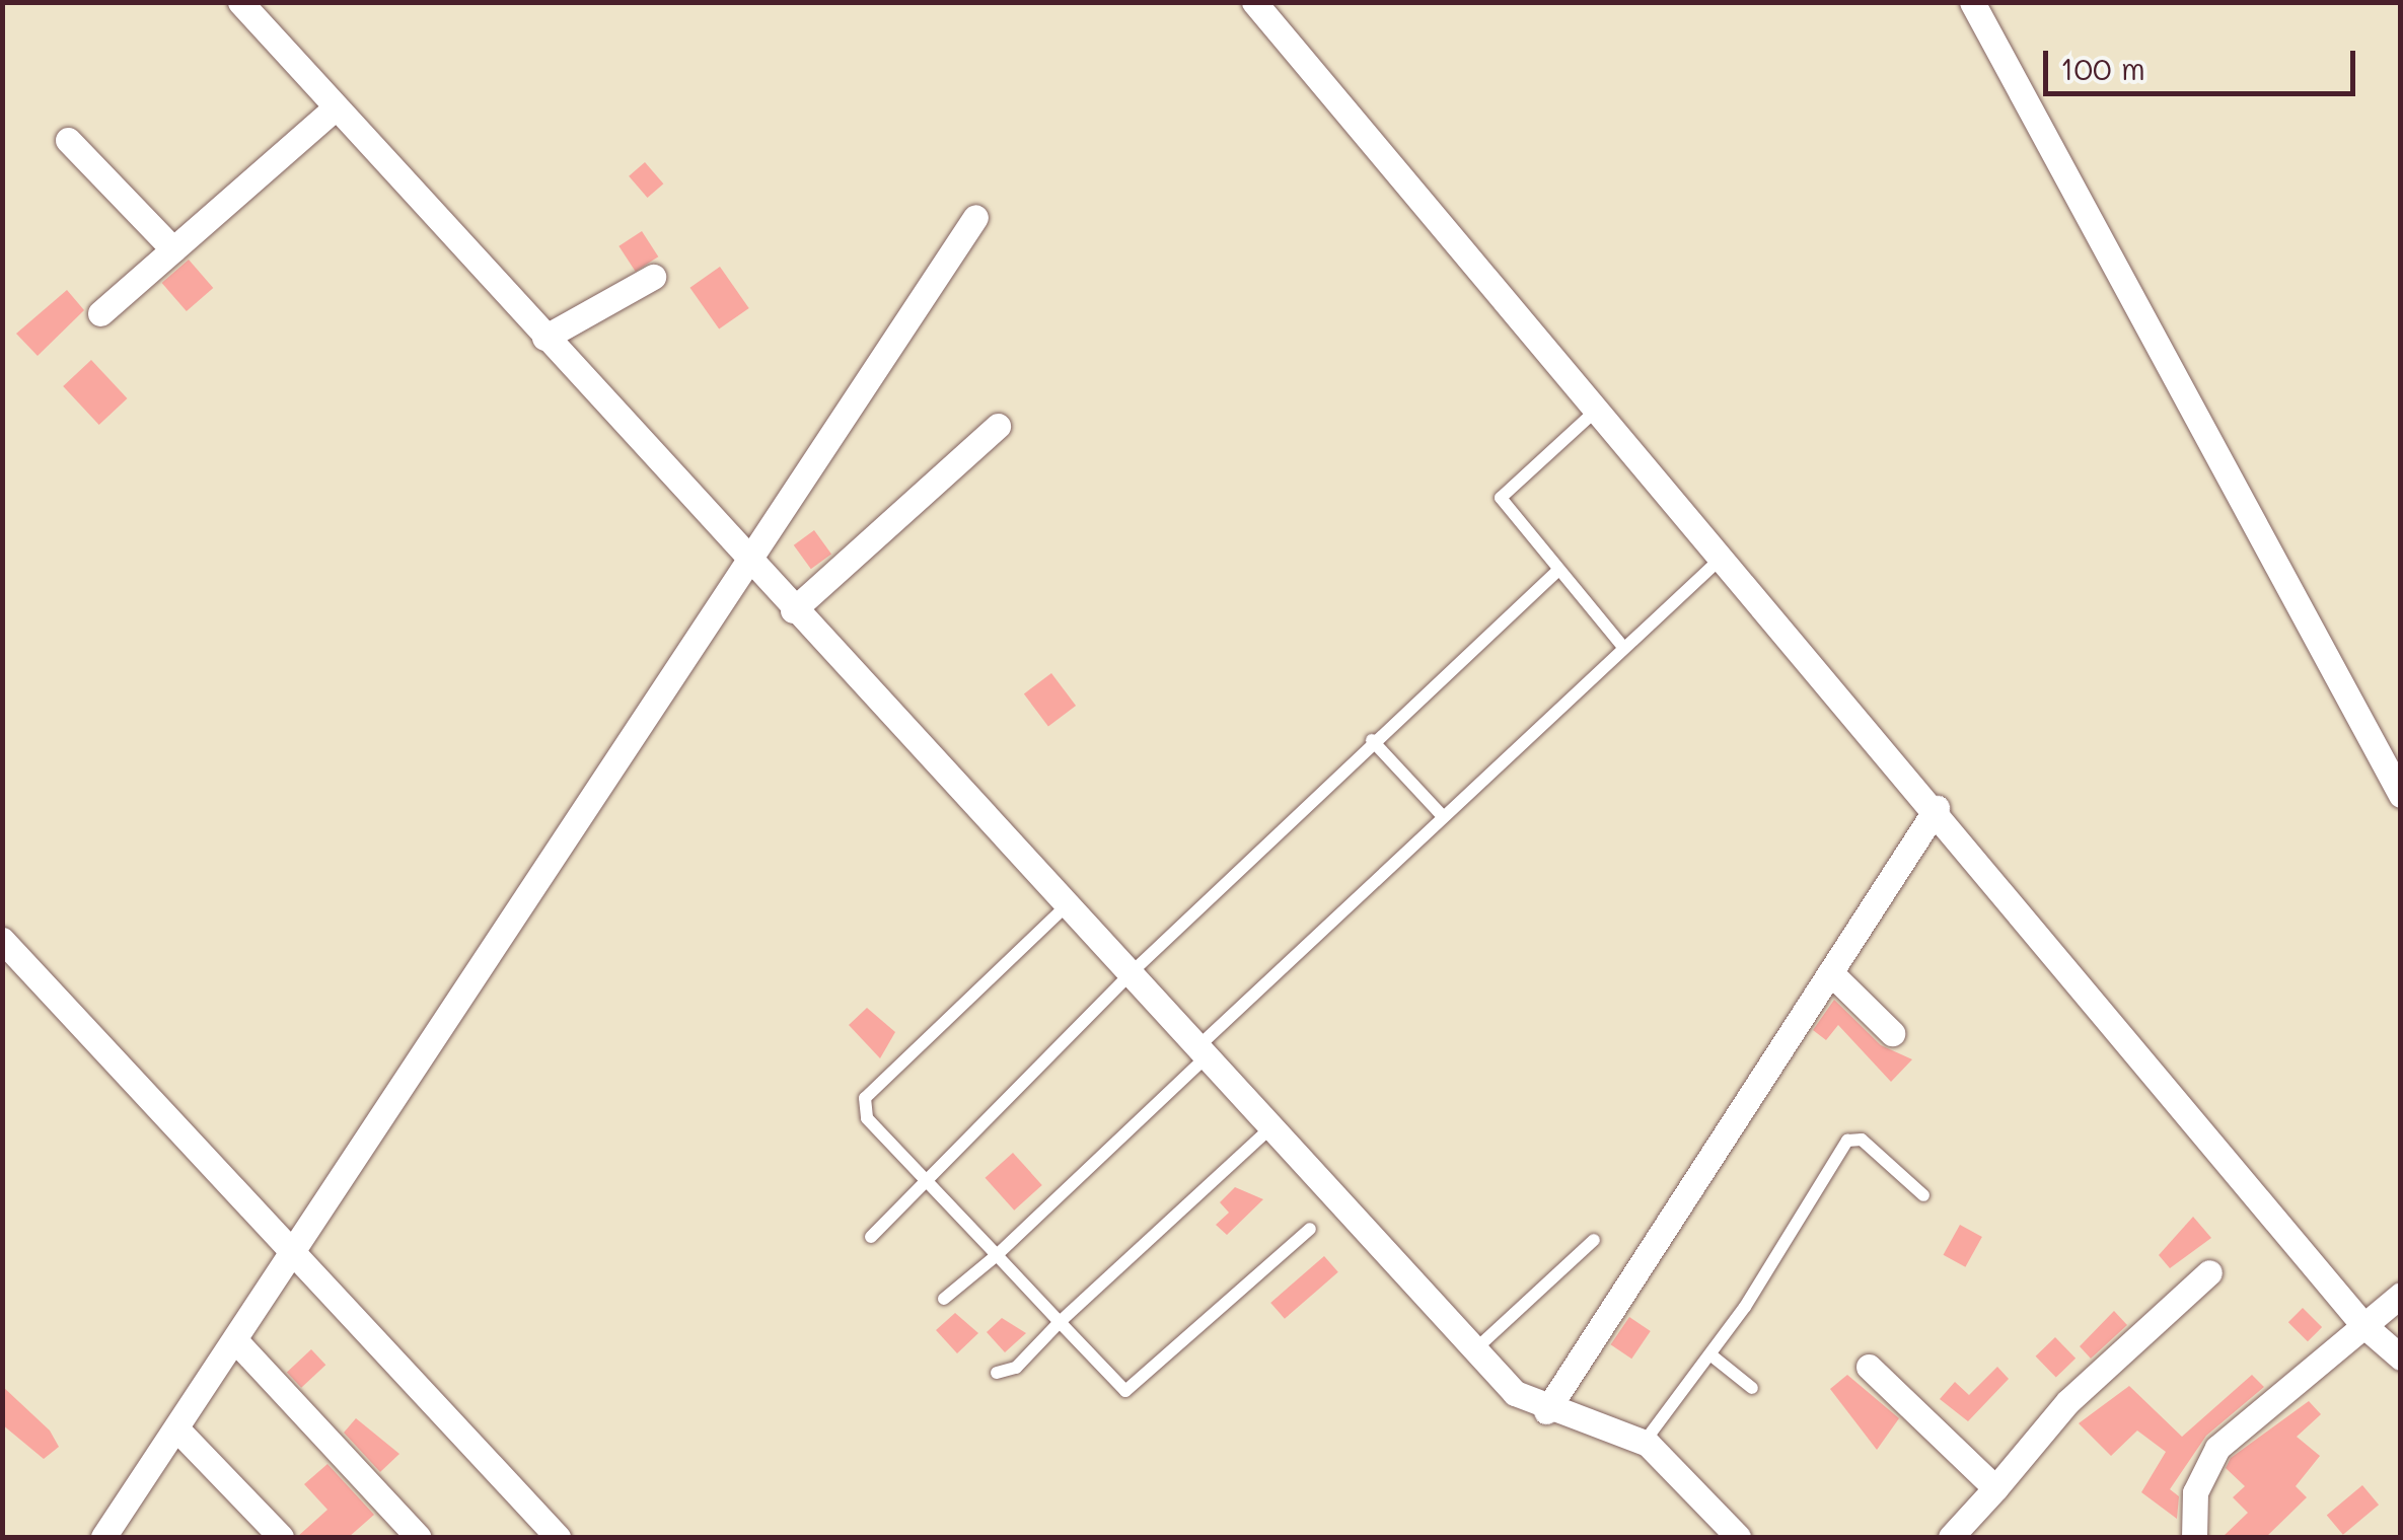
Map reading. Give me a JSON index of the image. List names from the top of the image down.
{
  "scale_bar": "100 m"
}
